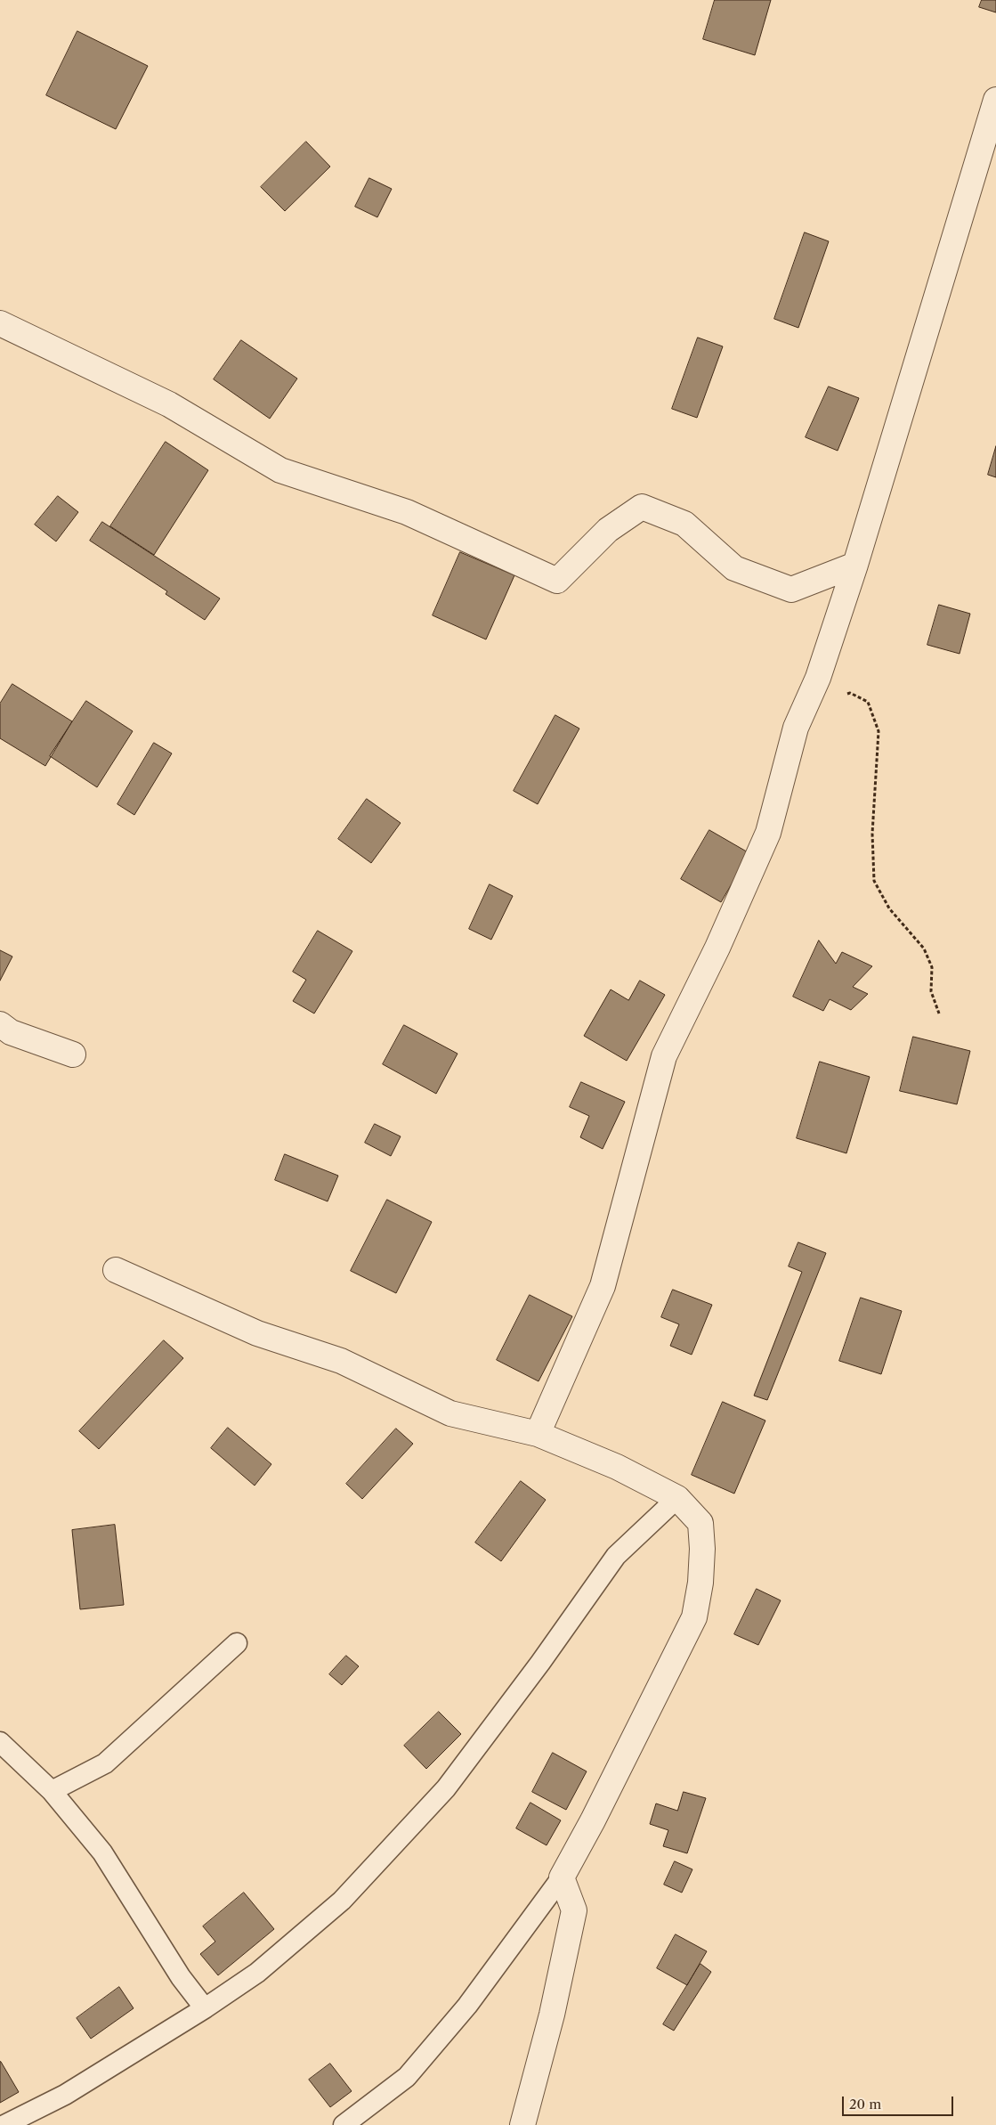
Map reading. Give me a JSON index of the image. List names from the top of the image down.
{
  "scale_bar": "20 m"
}
